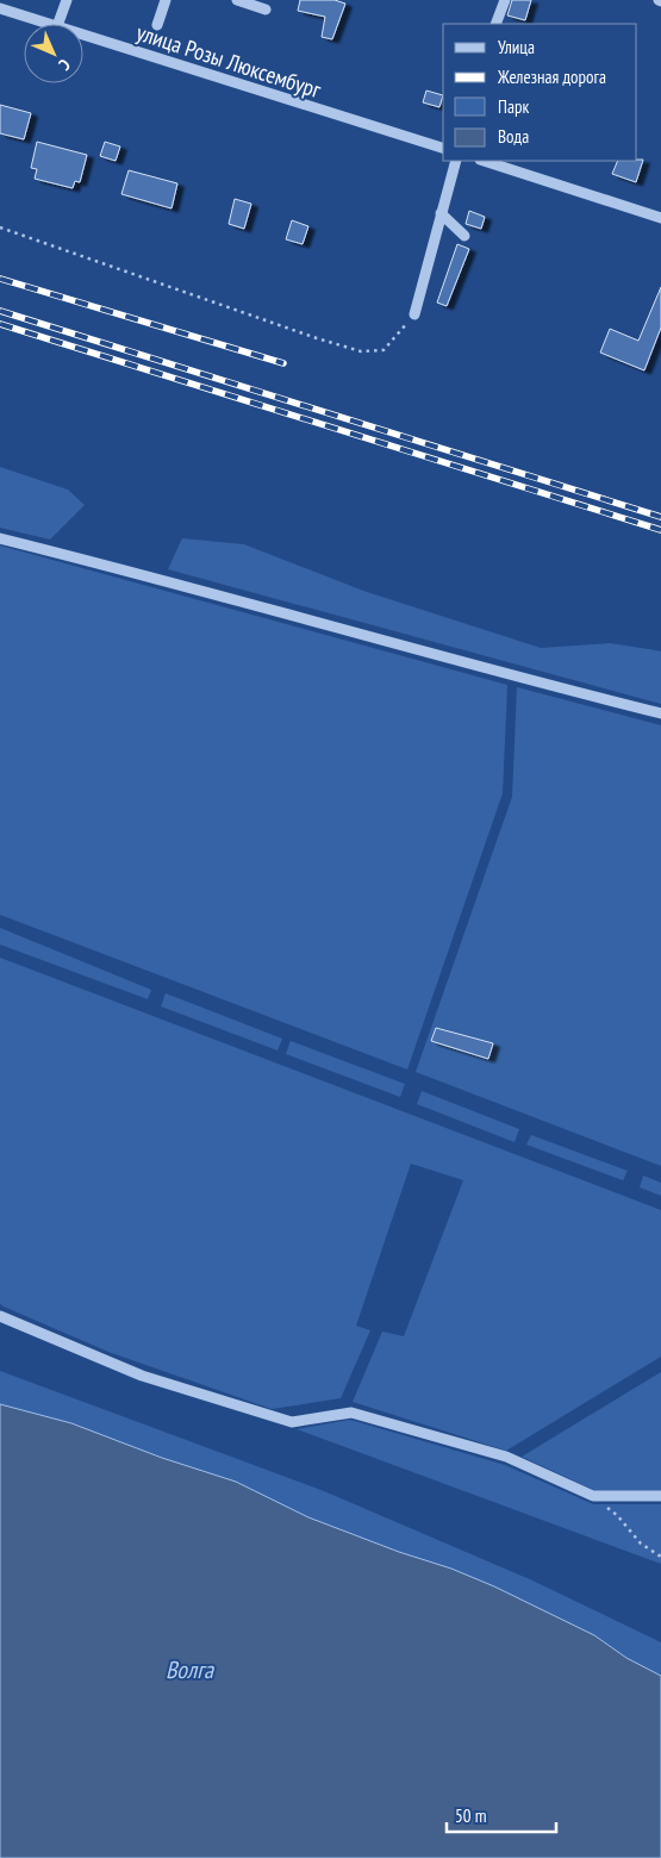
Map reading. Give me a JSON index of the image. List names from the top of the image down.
{
  "streets": {
    "street": ["улица Розы Люксембург"]
  },
  "water": ["Волга"],
  "legend": [
    "Улица",
    "Железная дорога",
    "Парк",
    "Вода"
  ],
  "scale_bar": "50 m",
  "north": "bottom right"
}
